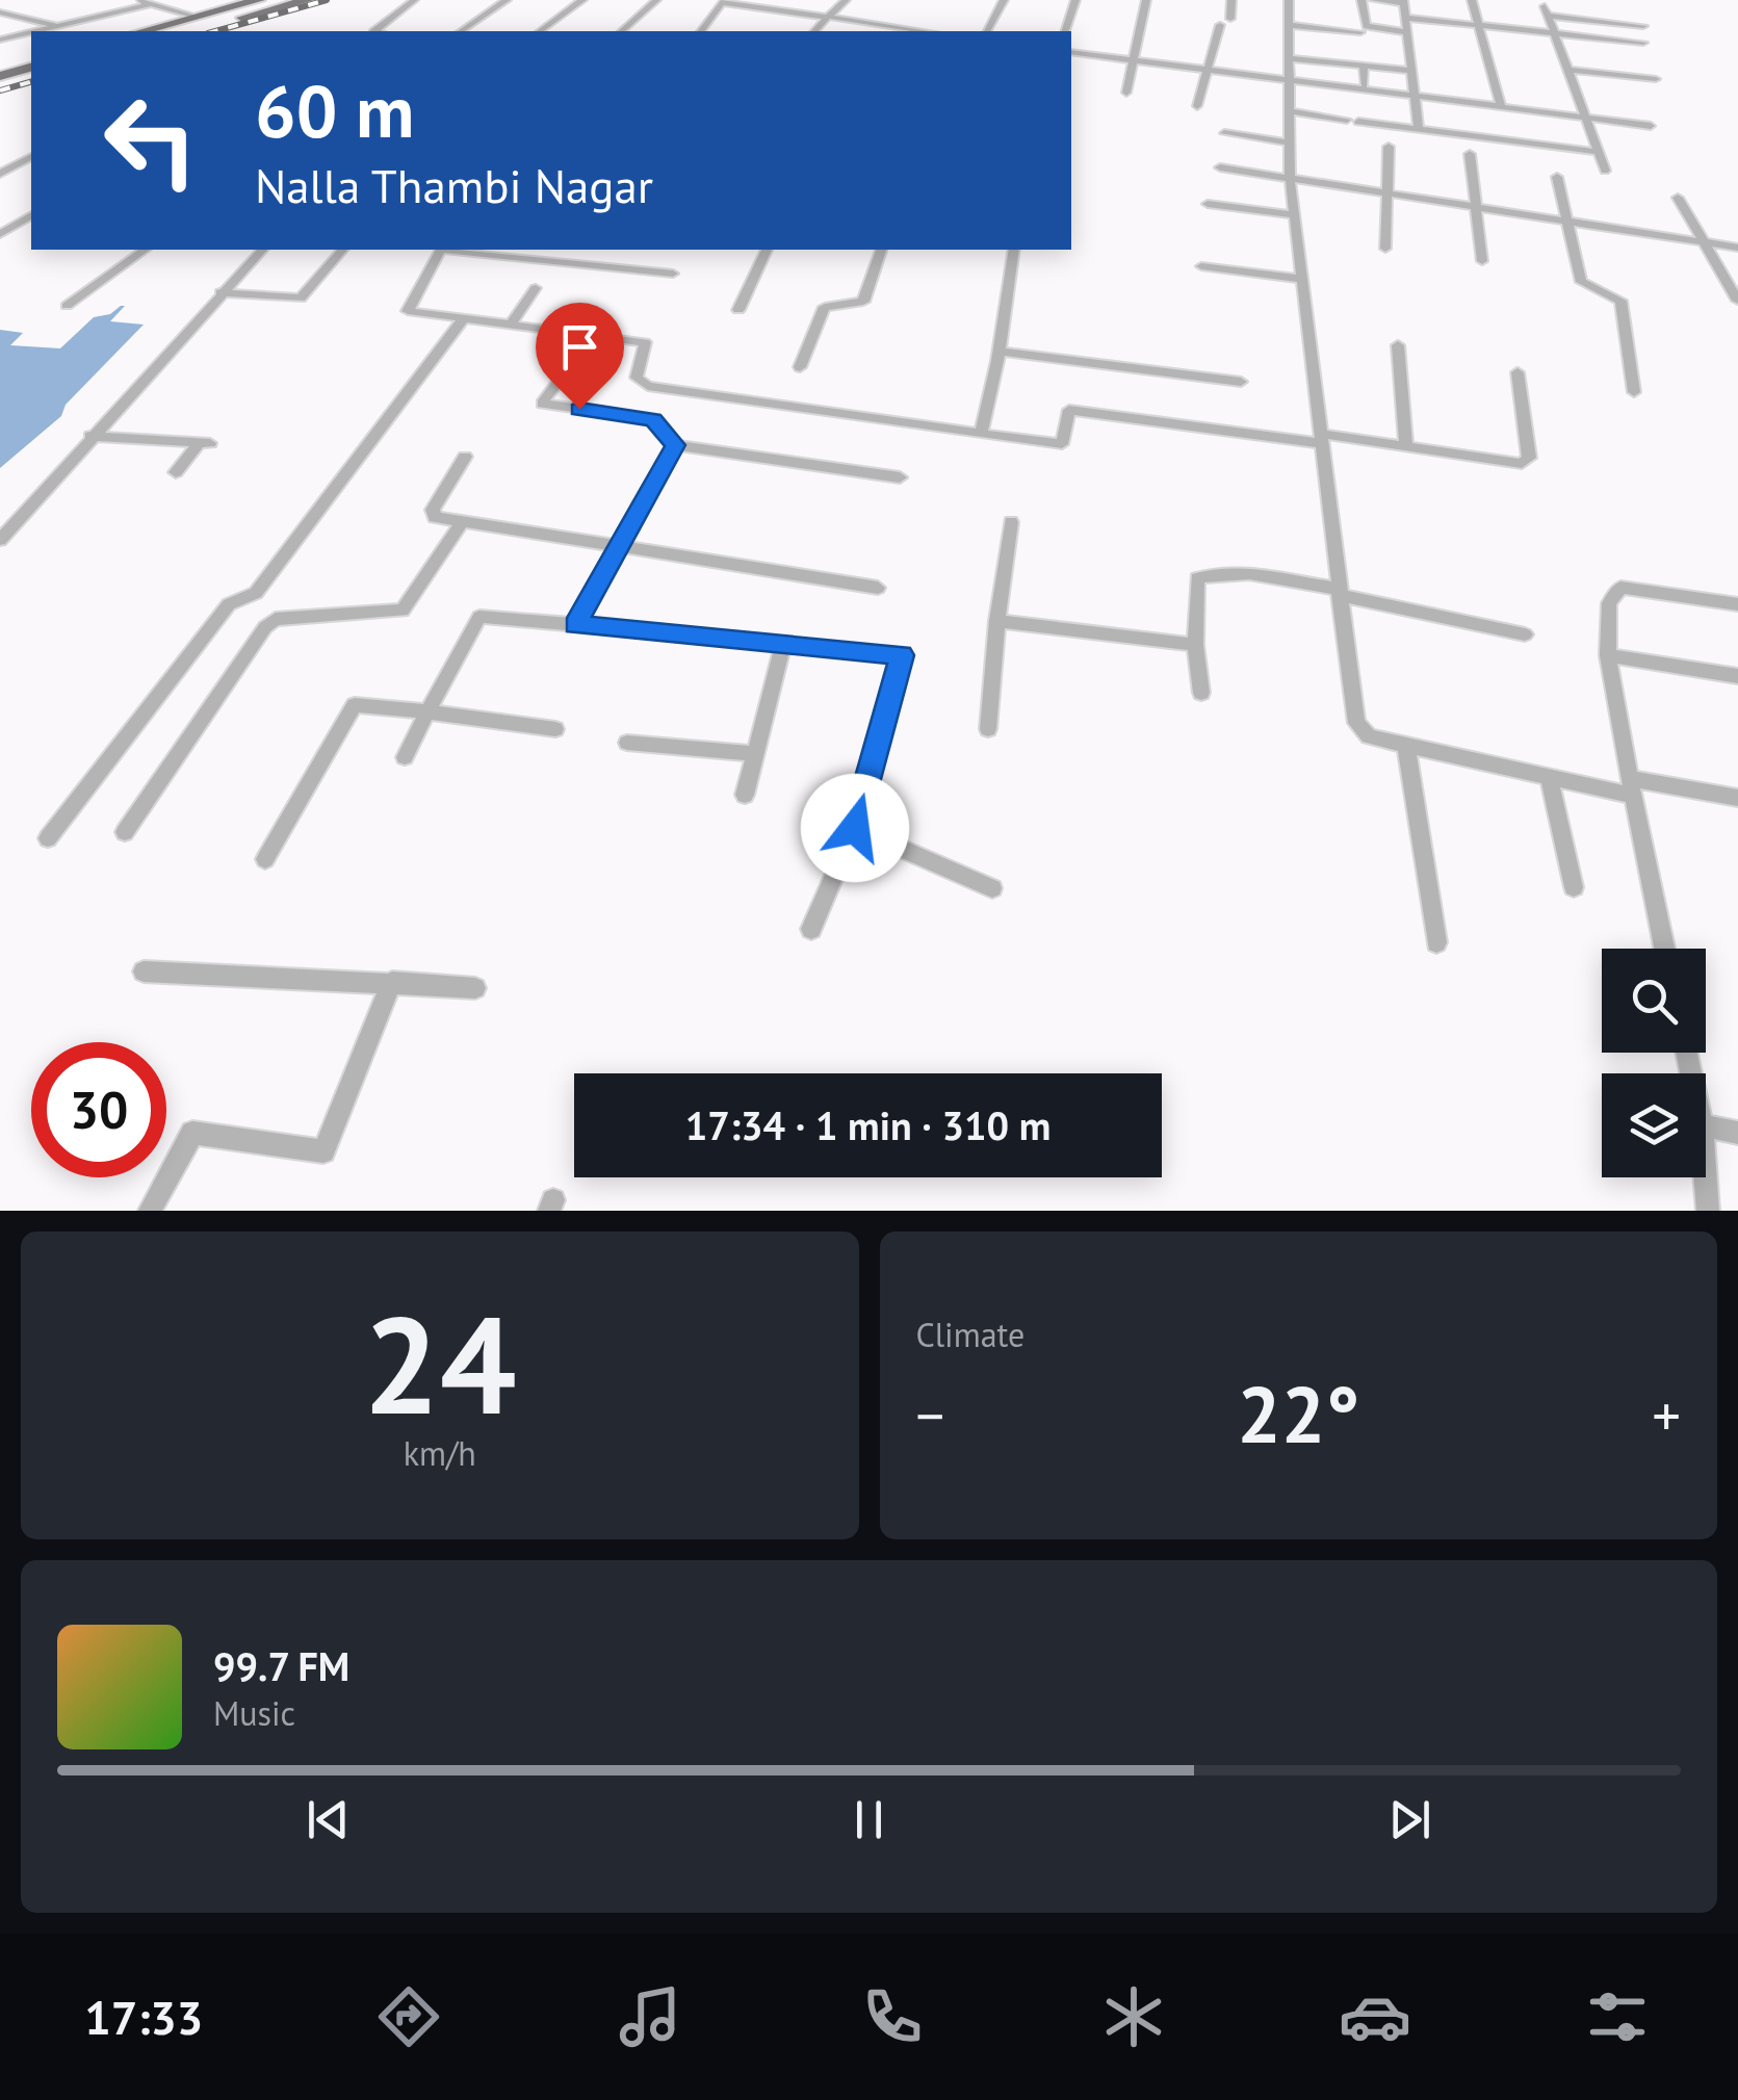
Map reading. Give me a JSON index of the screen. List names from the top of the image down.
{
  "page": {
    "turn": ["60 m", "Nalla Thambi Nagar"],
    "limit": "30",
    "trip": "17:34 · 1 min · 310 m",
    "tile": [
      ["24", "km/h"],
      "Climate"
    ],
    "heat": ["−", "22°", "+"],
    "song": ["99.7 FM", "Music"],
    "tabs": "17:33"
  }
}
